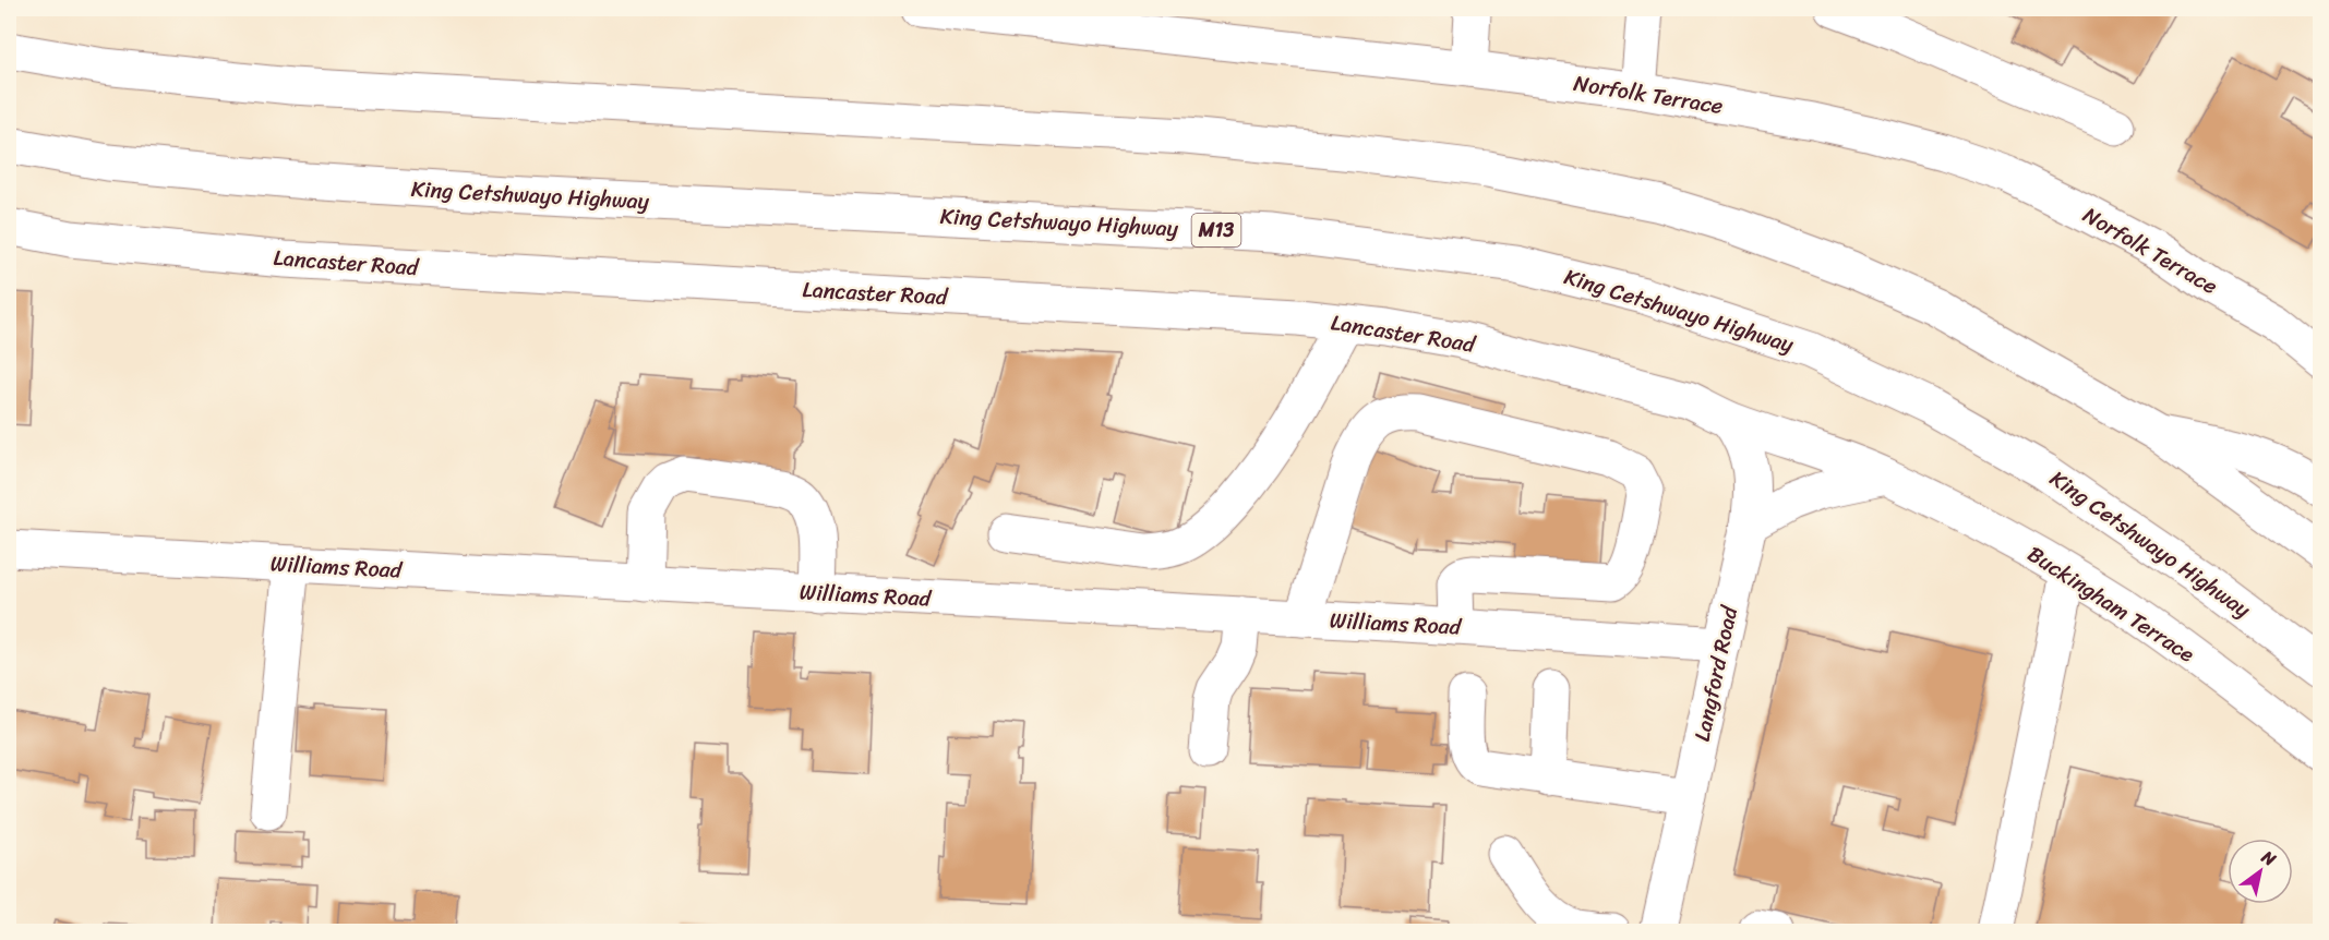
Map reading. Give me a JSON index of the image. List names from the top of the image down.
{
  "streets": {
    "main road": [
      "Norfolk Terrace",
      "King Cetshwayo Highway",
      "M13",
      "Lancaster Road",
      "Williams Road",
      "Buckingham Terrace",
      "Langford Road"
    ]
  },
  "crossings": [
    ["Lancaster Road", "Buckingham Terrace"],
    ["Lancaster Road", "Langford Road"],
    ["Williams Road", "Langford Road"],
    ["Buckingham Terrace", "Langford Road"]
  ],
  "north": "top right"
}
